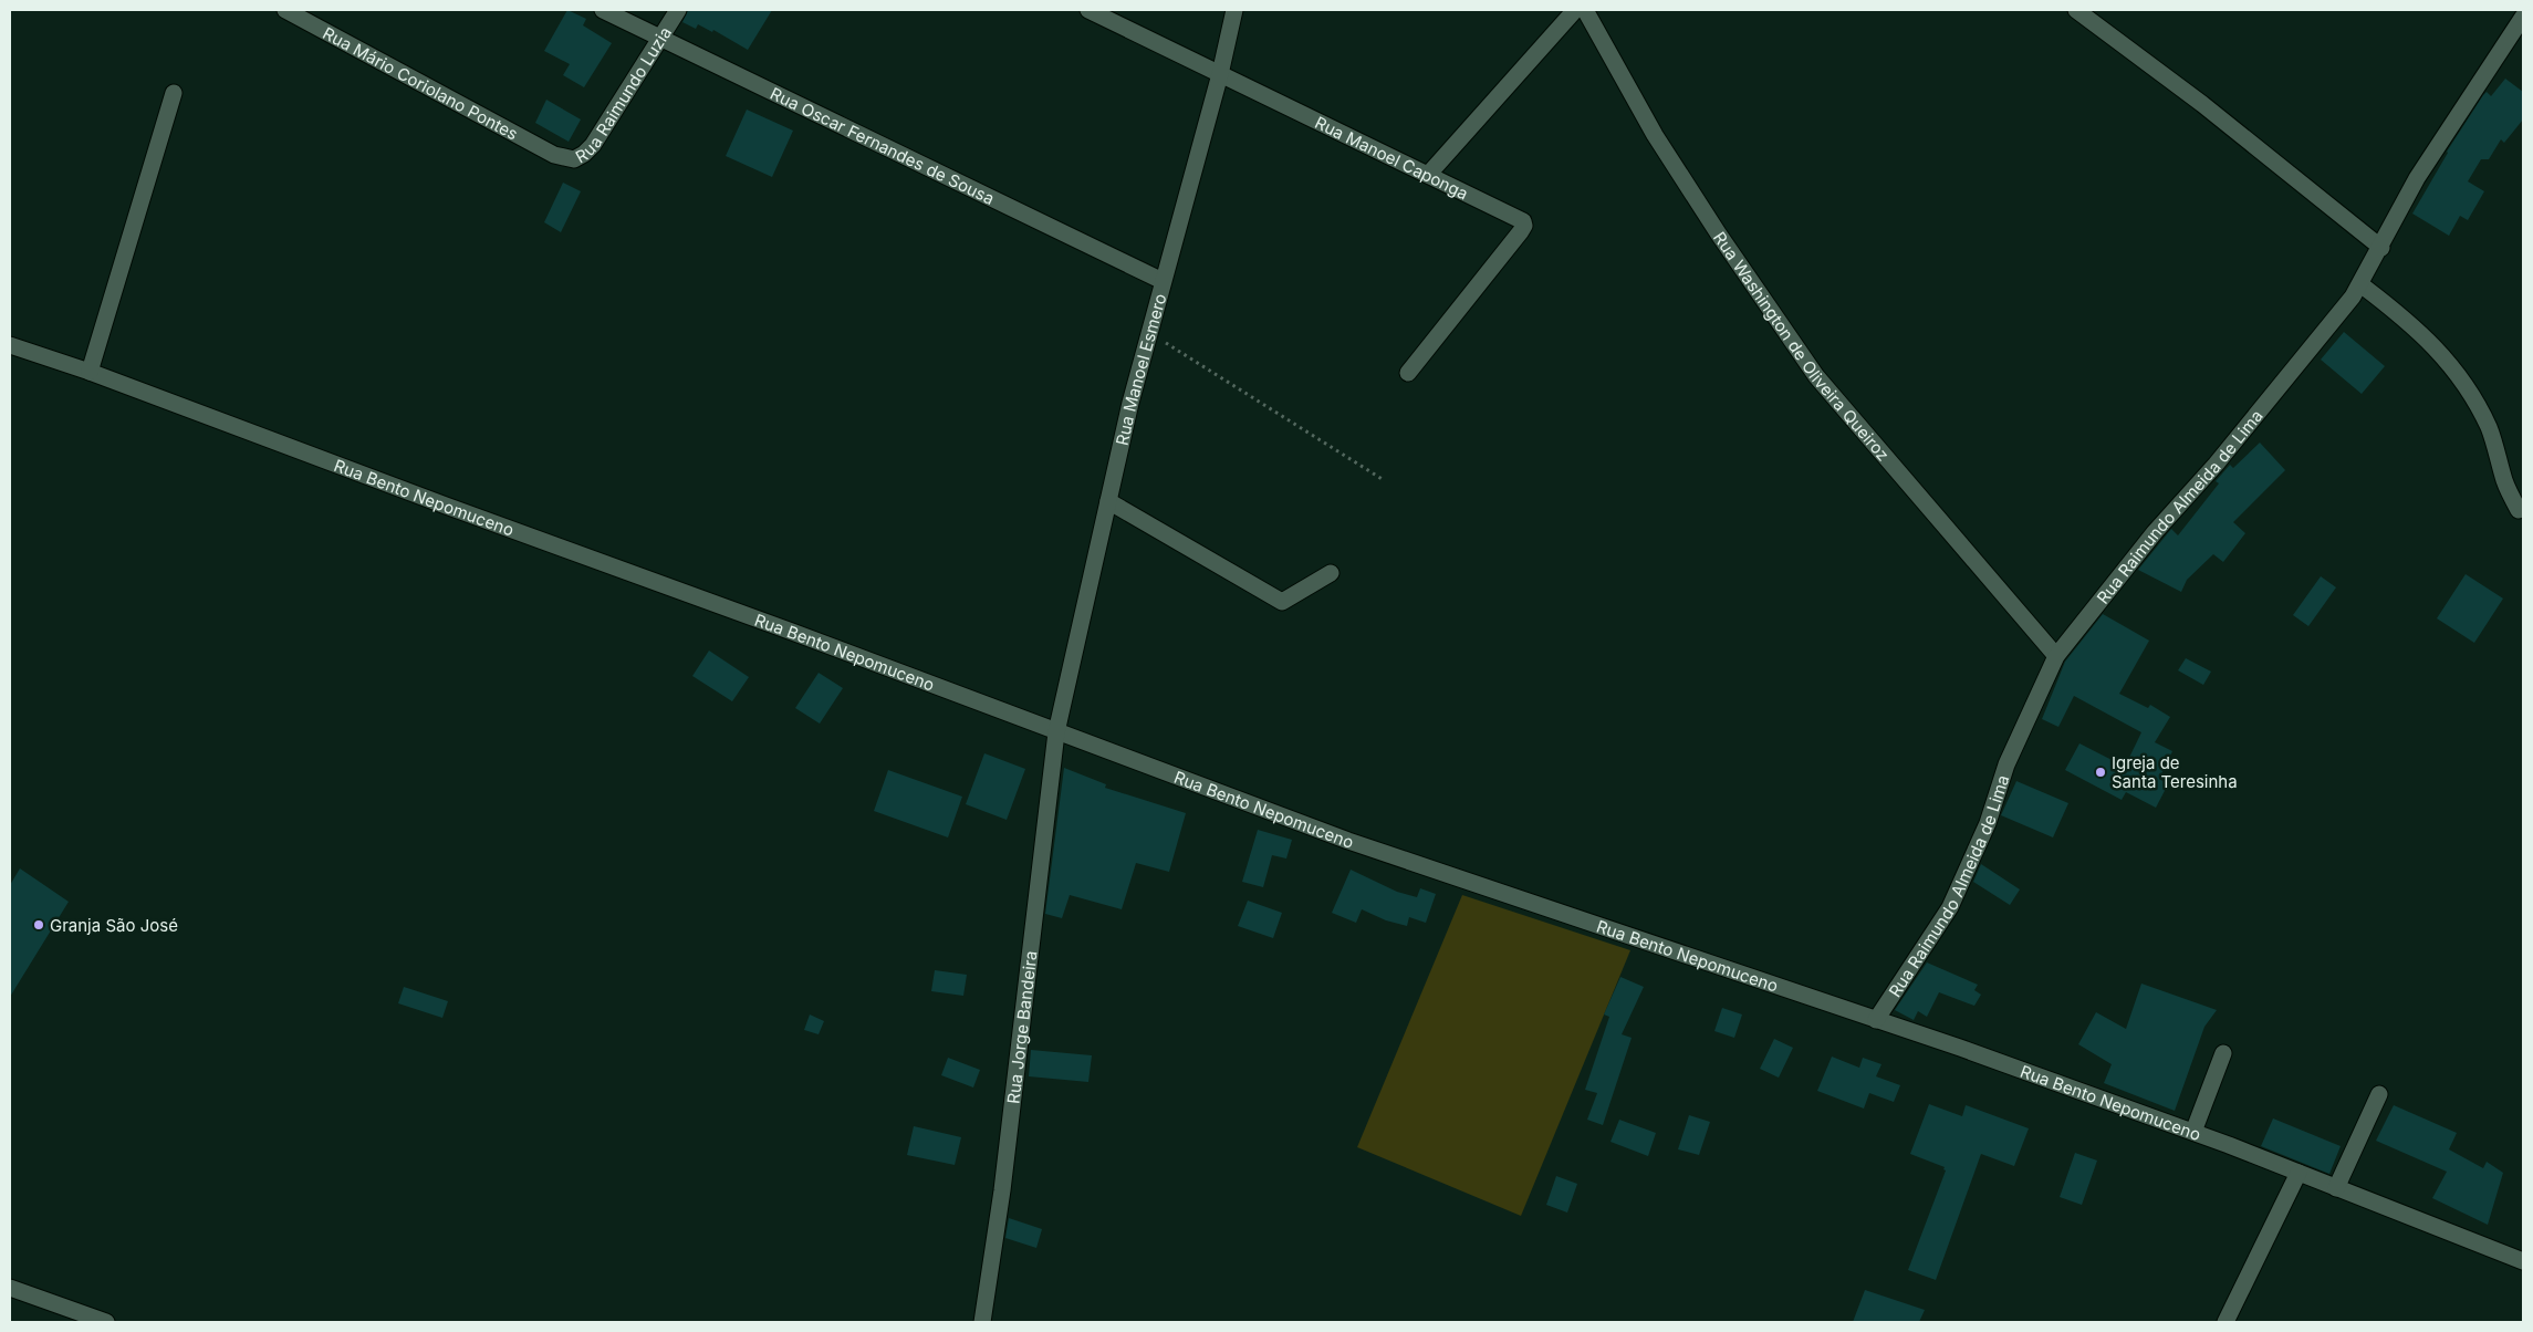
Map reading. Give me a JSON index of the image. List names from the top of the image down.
{
  "streets": {
    "street": [
      "Rua Mário Coriolano Pontes",
      "Rua Raimundo Luzia",
      "Rua Oscar Fernandes de Sousa",
      "Rua Manoel Caponga",
      "Rua Washington de Oliveira Queiroz",
      "Rua Manoel Esmero",
      "Rua Bento Nepomuceno",
      "Rua Raimundo Almeida de Lima",
      "Rua Jorge Bandeira"
    ]
  },
  "crossings": [
    ["Rua Mário Coriolano Pontes", "Rua Raimundo Luzia"],
    ["Rua Raimundo Luzia", "Rua Oscar Fernandes de Sousa"],
    ["Rua Oscar Fernandes de Sousa", "Rua Manoel Esmero"],
    ["Rua Manoel Caponga", "Rua Manoel Esmero"],
    ["Rua Washington de Oliveira Queiroz", "Rua Raimundo Almeida de Lima"],
    ["Rua Manoel Esmero", "Rua Bento Nepomuceno"],
    ["Rua Manoel Esmero", "Rua Jorge Bandeira"],
    ["Rua Bento Nepomuceno", "Rua Raimundo Almeida de Lima"],
    ["Rua Bento Nepomuceno", "Rua Jorge Bandeira"]
  ],
  "places": ["Igreja de Santa Teresinha", "Granja São José"]
}
